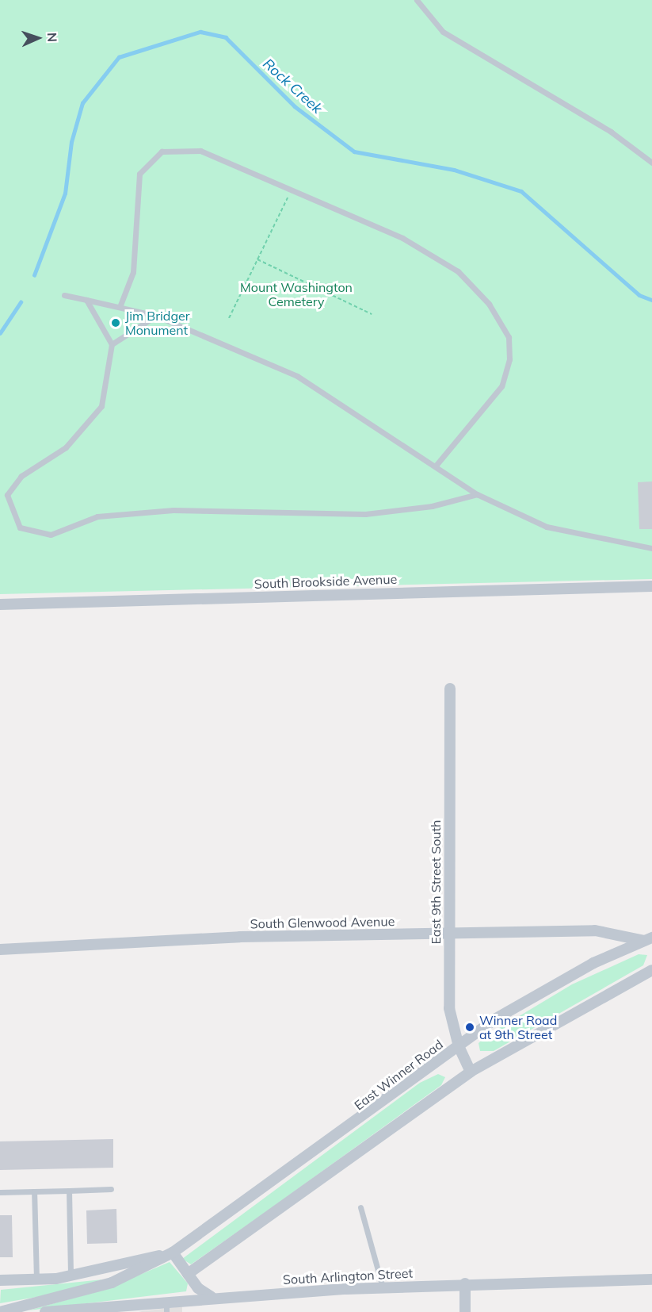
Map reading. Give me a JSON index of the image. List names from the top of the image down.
{
  "streets": {
    "street": [
      "South Brookside Avenue",
      "East 9th Street South",
      "South Glenwood Avenue",
      "East Winner Road",
      "South Arlington Street"
    ]
  },
  "crossings": [
    ["East 9th Street South", "South Glenwood Avenue"],
    ["East 9th Street South", "East Winner Road"],
    ["South Glenwood Avenue", "East Winner Road"]
  ],
  "water": ["Rock Creek"],
  "parks": ["Mount Washington Cemetery"],
  "places": ["Jim Bridger Monument", "Winner Road at 9th Street"],
  "north": "right"
}
